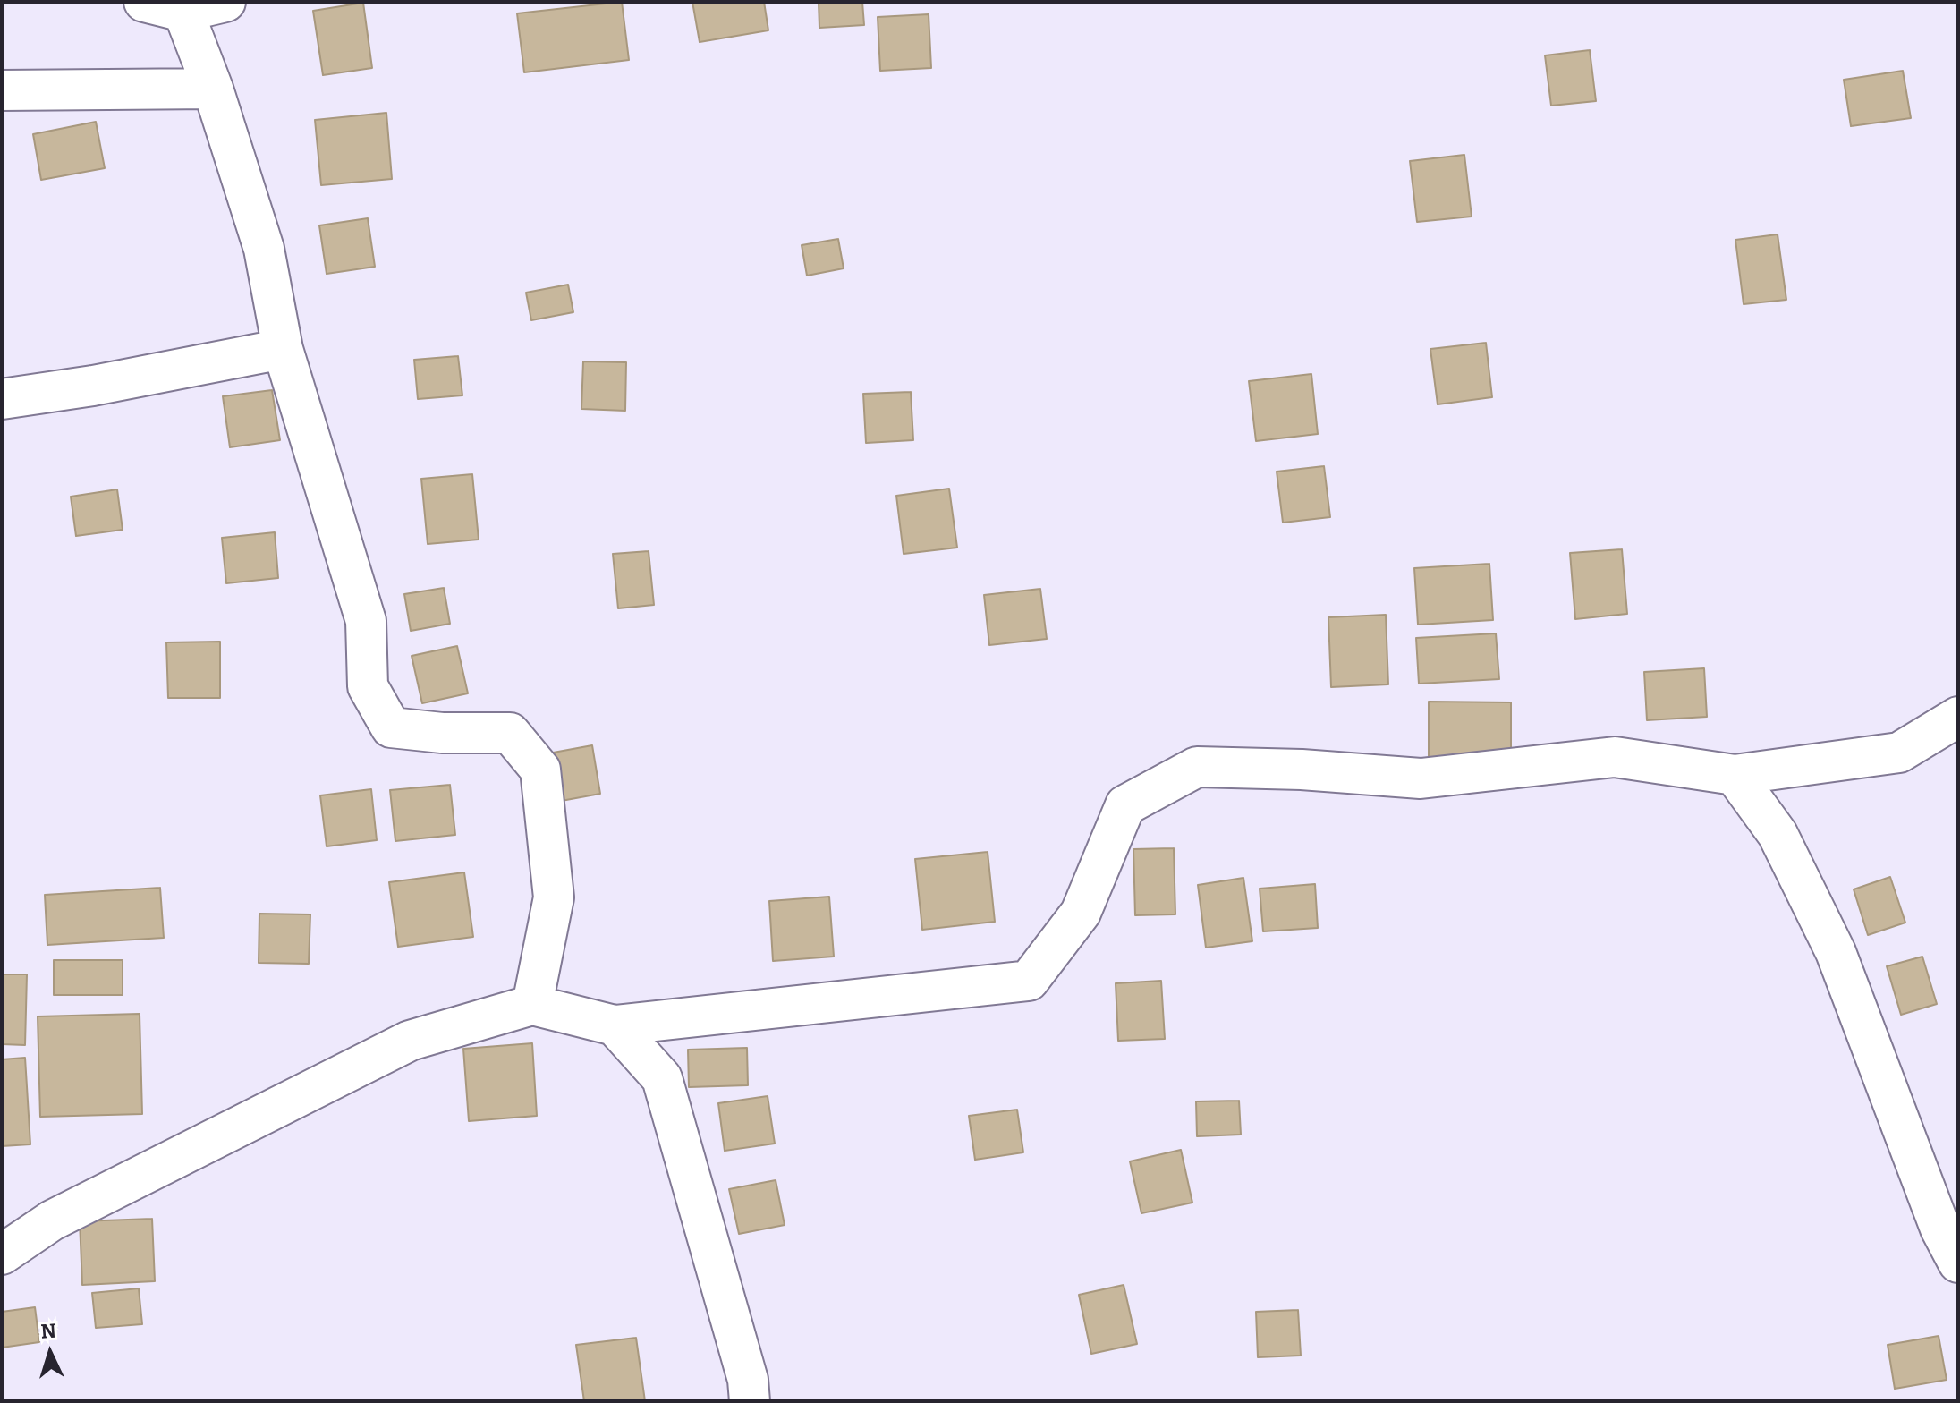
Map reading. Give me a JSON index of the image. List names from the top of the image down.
{
  "north": "top"
}
